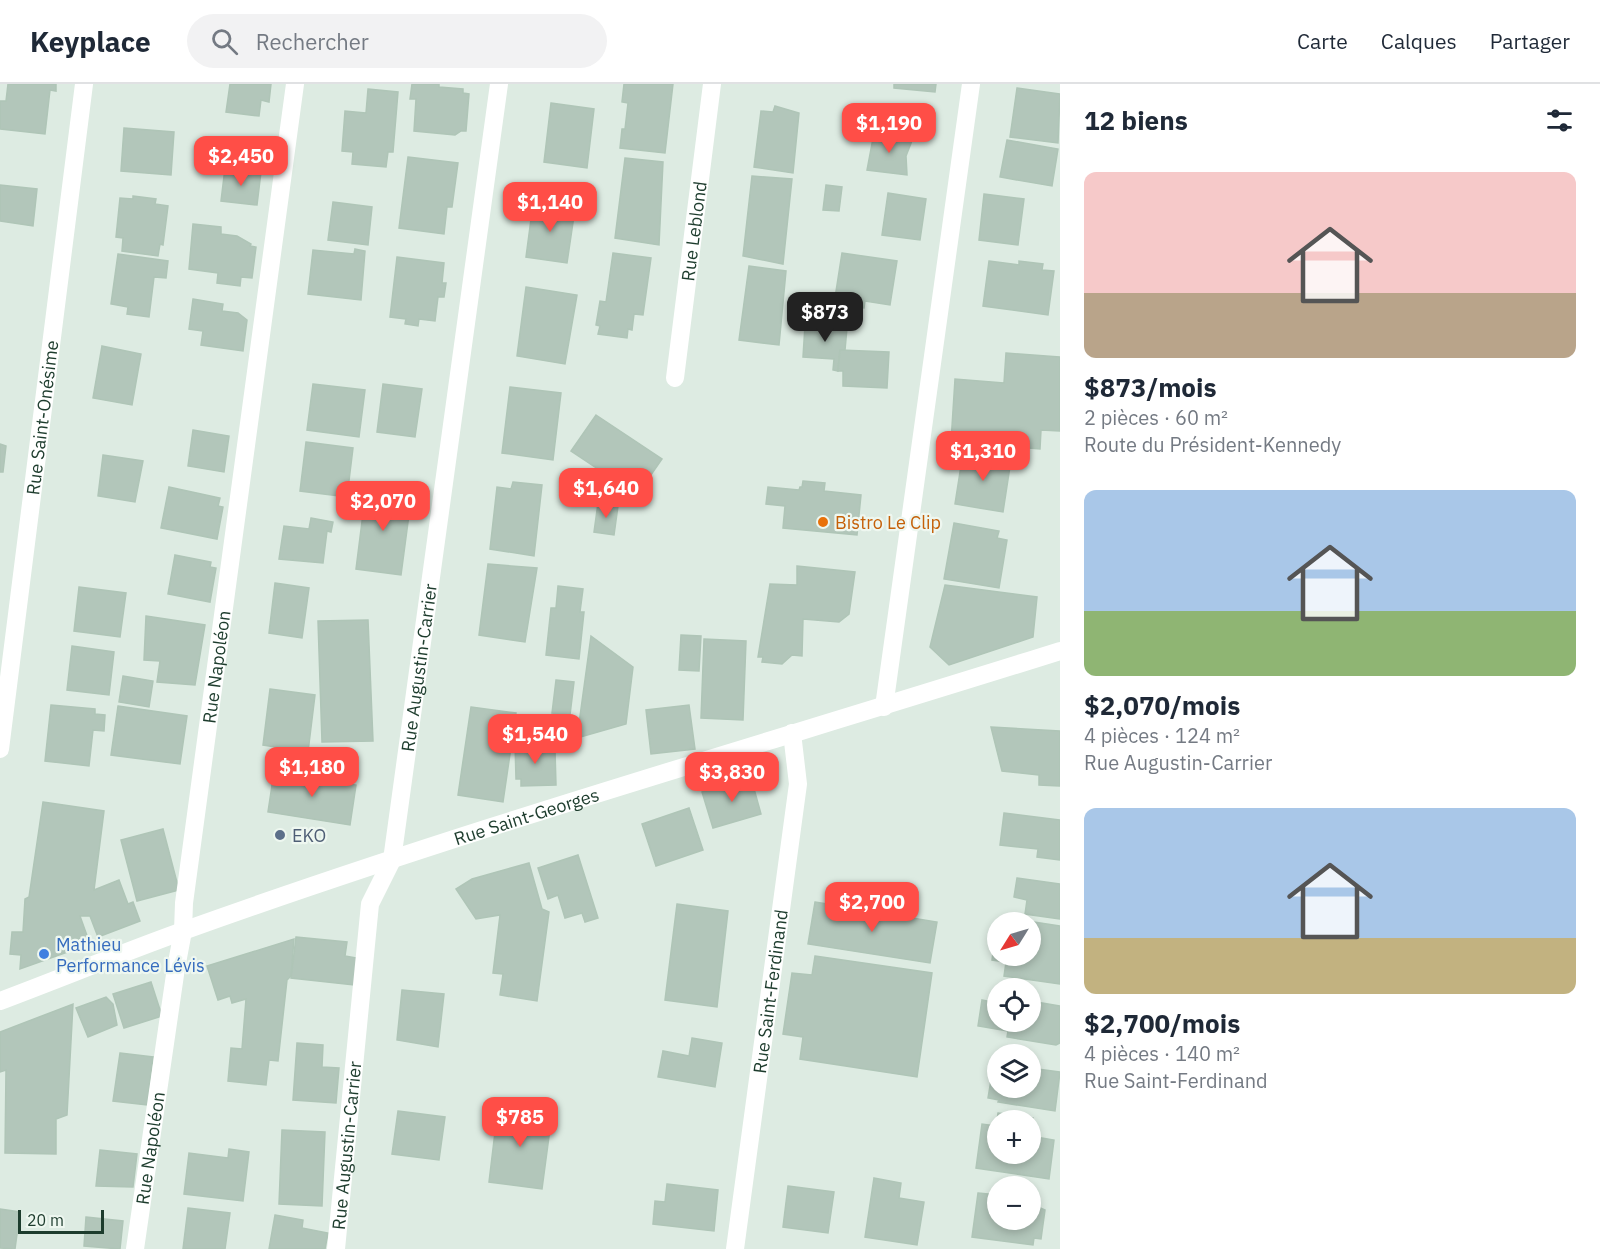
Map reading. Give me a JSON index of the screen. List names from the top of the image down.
{
  "streets": {
    "street": [
      "Rue Leblond",
      "Rue Saint-Onésime",
      "Rue Napoléon",
      "Rue Augustin-Carrier",
      "Rue Saint-Georges",
      "Rue Saint-Ferdinand"
    ]
  },
  "crossings": [
    ["Rue Napoléon", "Rue Saint-Georges"],
    ["Rue Augustin-Carrier", "Rue Saint-Georges"],
    ["Rue Saint-Georges", "Rue Saint-Ferdinand"]
  ],
  "places": ["Bistro Le Clip", "EKO", "Mathieu Performance Lévis"],
  "scale_bar": "20 m",
  "north": "bottom left",
  "page": {
    "header": "Keyplace",
    "search": "Rechercher",
    "nav": ["Carte", "Calques", "Partager"],
    "heading": "12 biens",
    "price": [
      "$1,190",
      "$2,450",
      "$1,140",
      "$873",
      "$1,310",
      "$1,640",
      "$2,070",
      "$1,540",
      "$1,180",
      "$3,830",
      "$2,700",
      "$785"
    ],
    "list": [
      {
        "name": "$873/mois",
        "note": "2 pièces · 60 m² · Route du Président-Kennedy"
      },
      {
        "name": "$2,070/mois",
        "note": "4 pièces · 124 m² · Rue Augustin-Carrier"
      },
      {
        "name": "$2,700/mois",
        "note": "4 pièces · 140 m² · Rue Saint-Ferdinand"
      }
    ],
    "map_buttons": ["+", "−"],
    "scale": "20 m"
  }
}
